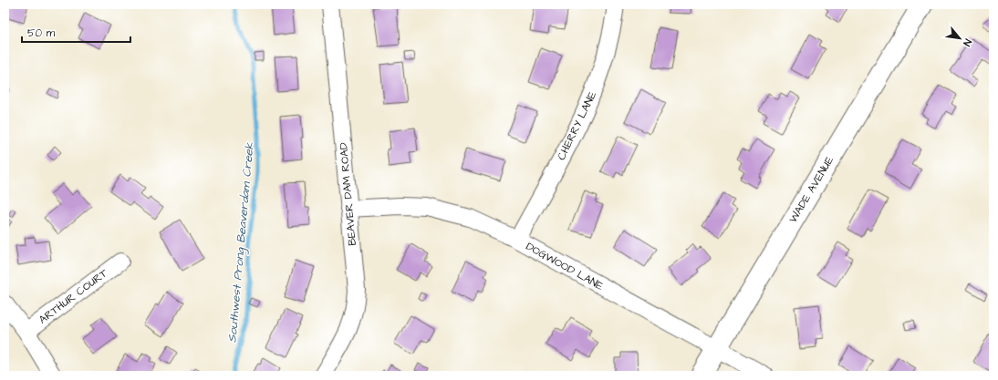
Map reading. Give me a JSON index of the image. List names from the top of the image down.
{
  "streets": {
    "main road": ["WADE AVENUE"],
    "street": [
      "CHERRY LANE",
      "BEAVER DAM ROAD",
      "DOGWOOD LANE",
      "ARTHUR COURT"
    ]
  },
  "crossings": [
    ["CHERRY LANE", "DOGWOOD LANE"],
    ["WADE AVENUE", "DOGWOOD LANE"],
    ["BEAVER DAM ROAD", "DOGWOOD LANE"]
  ],
  "water": ["Southwest Prong Beaverdam Creek"],
  "scale_bar": "50 m",
  "north": "bottom right"
}
